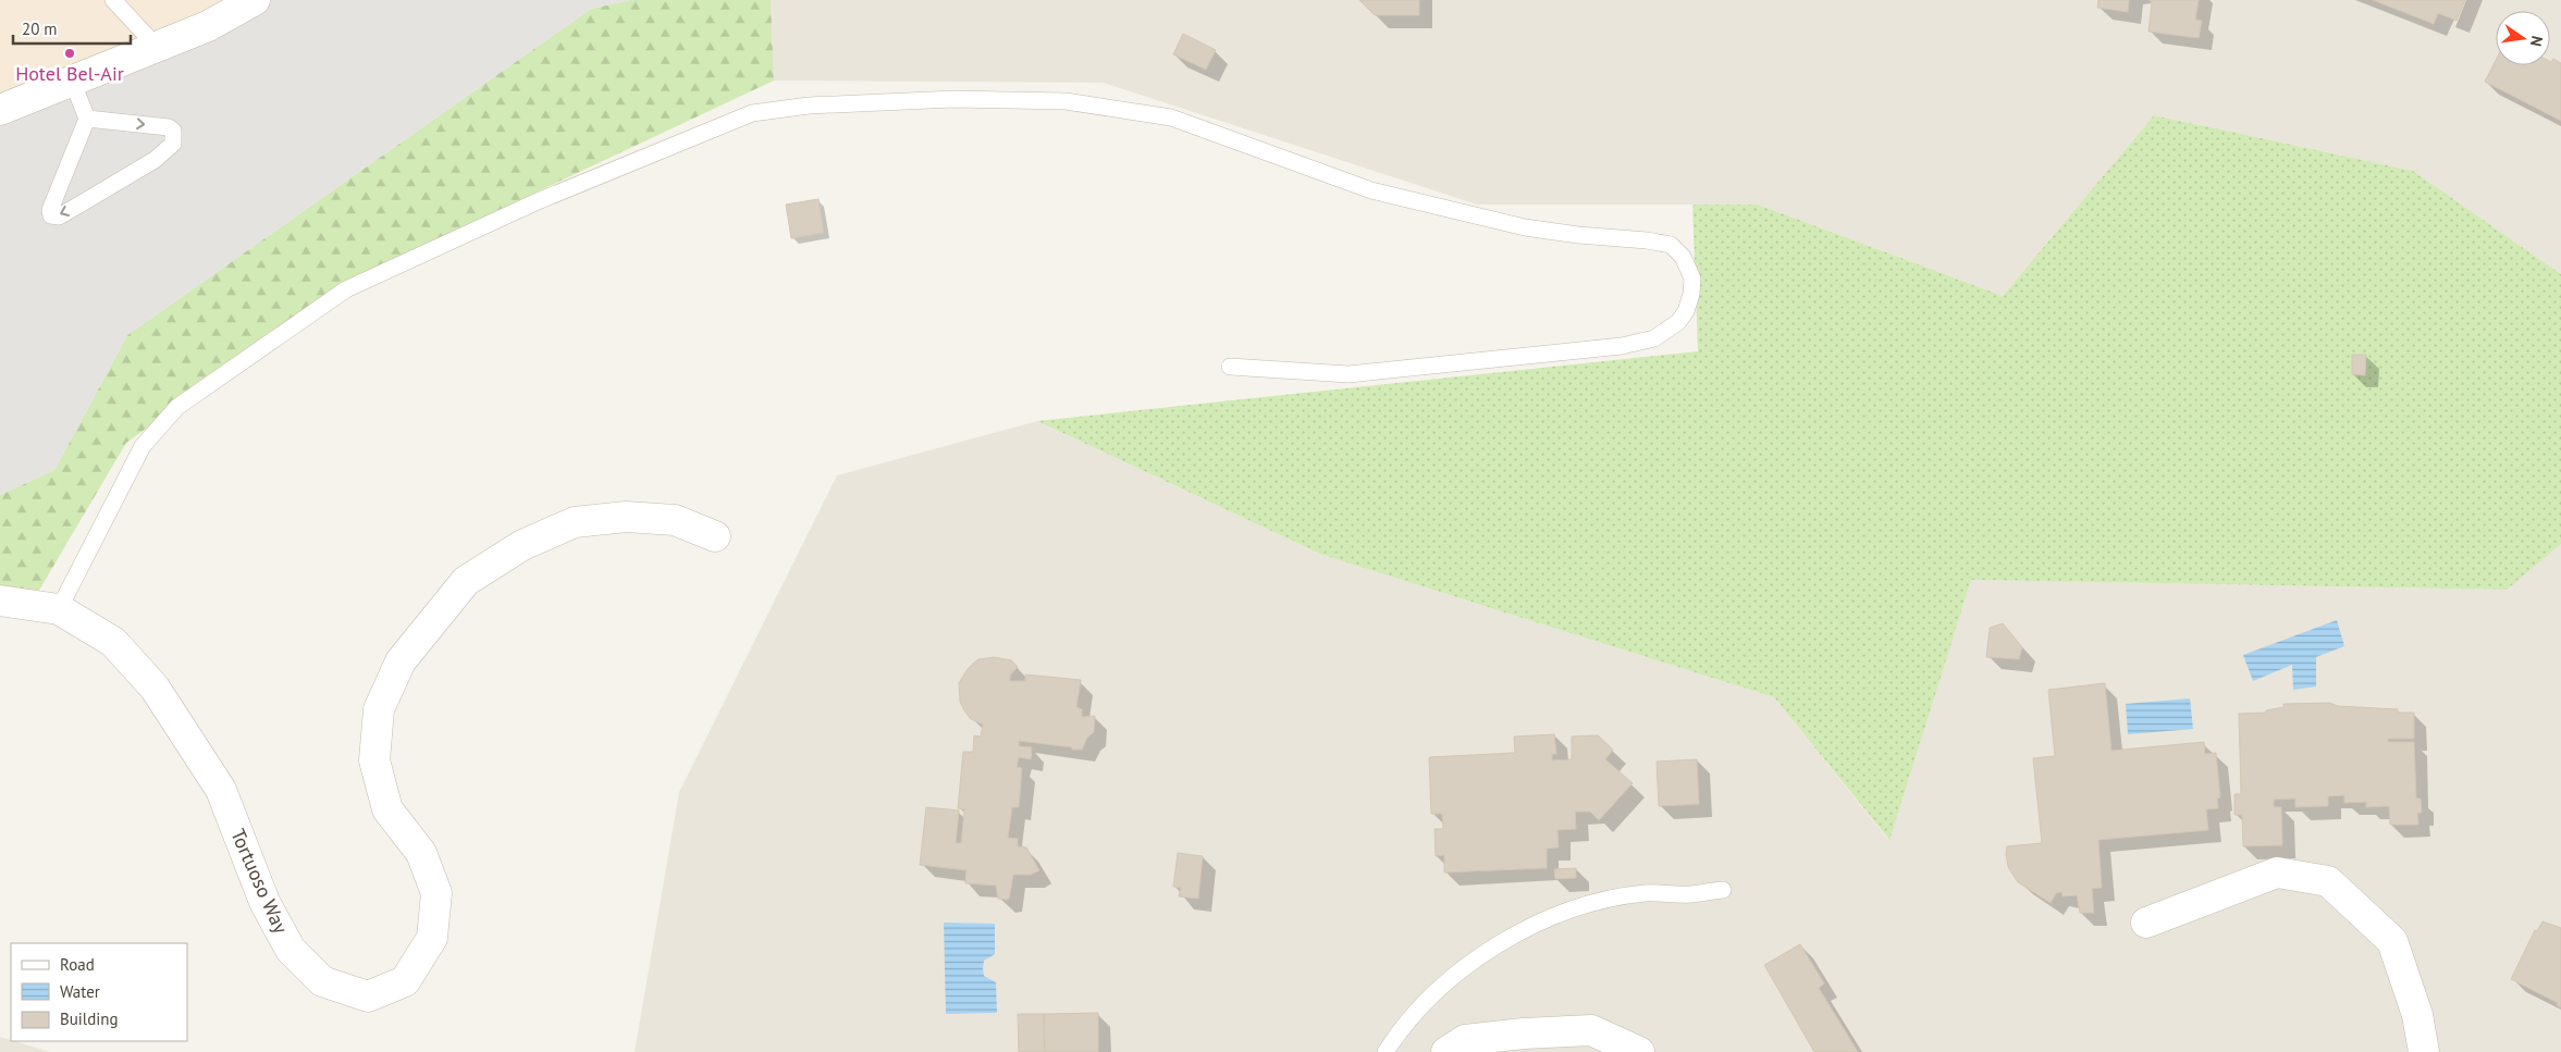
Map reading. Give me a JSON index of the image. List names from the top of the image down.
{
  "streets": {
    "street": ["Tortuoso Way"]
  },
  "places": ["Hotel Bel-Air"],
  "legend": ["Road", "Water", "Building"],
  "scale_bar": "20 m",
  "north": "right"
}
